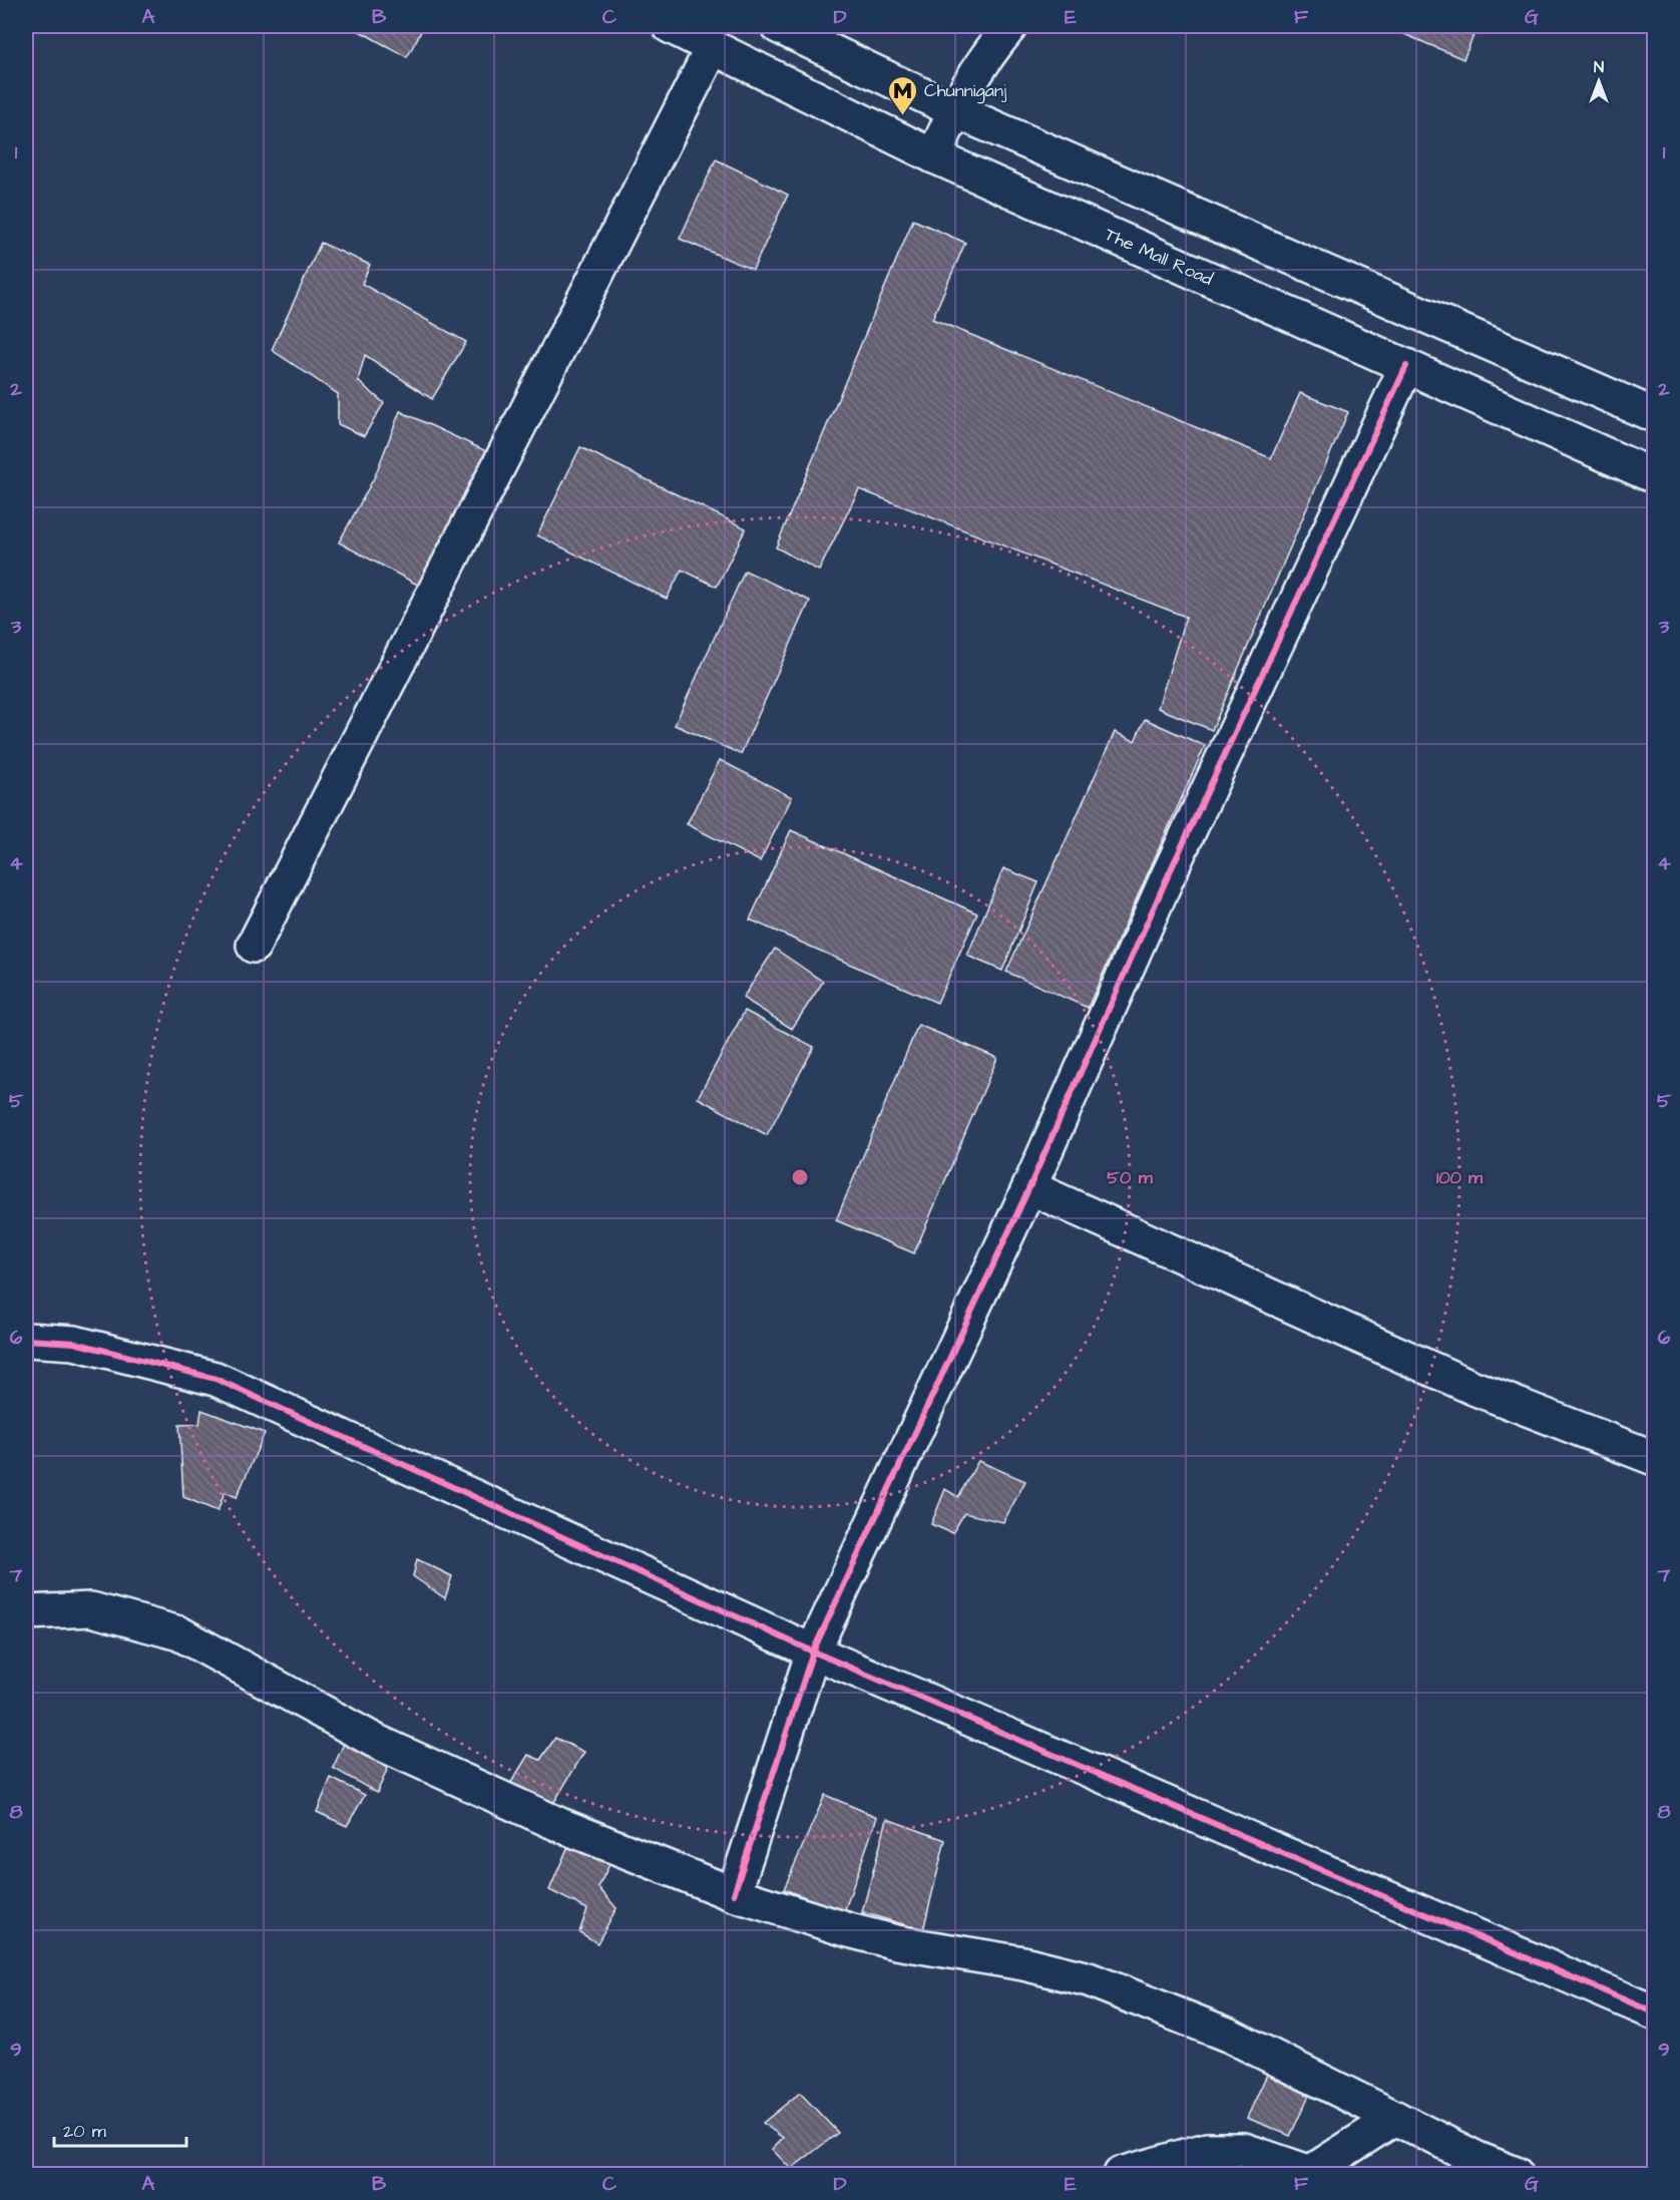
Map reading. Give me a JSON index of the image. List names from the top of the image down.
{
  "streets": {
    "street": ["The Mall Road"]
  },
  "places": {
    "metro station": ["Chunniganj"]
  },
  "scale_bar": "20 m",
  "north": "top",
  "grid": {
    "columns": [
      "A",
      "B",
      "C",
      "D",
      "E",
      "F",
      "G"
    ],
    "rows": [
      "1",
      "2",
      "3",
      "4",
      "5",
      "6",
      "7",
      "8",
      "9"
    ]
  },
  "rings": ["50 m", "100 m"]
}
